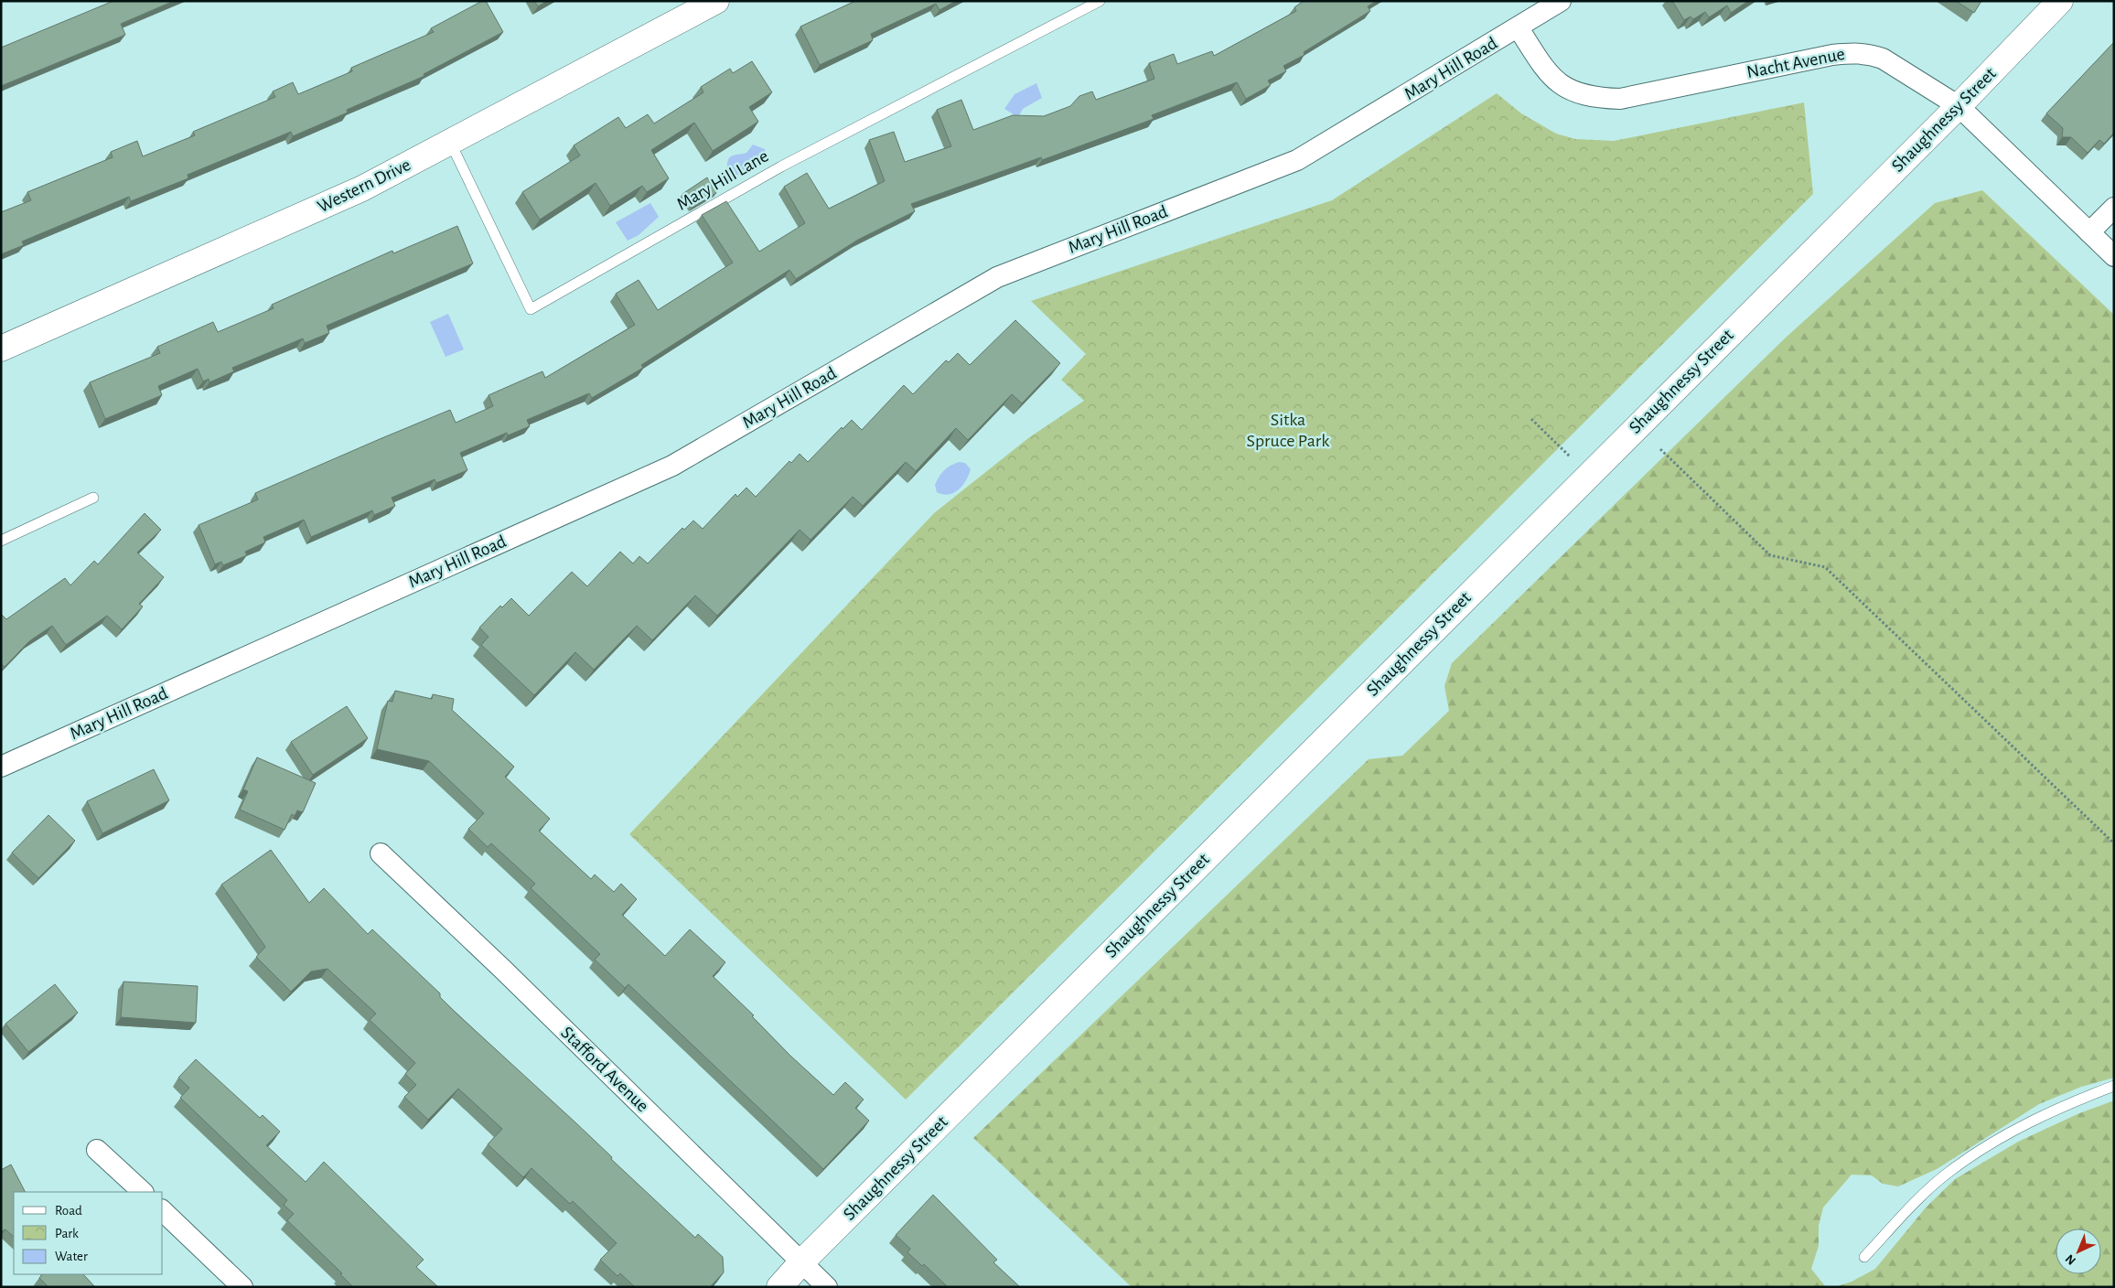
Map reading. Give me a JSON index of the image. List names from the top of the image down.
{
  "streets": {
    "main road": ["Shaughnessy Street", "Western Drive"],
    "street": ["Nacht Avenue", "Mary Hill Road", "Stafford Avenue"],
    "lane": ["Mary Hill Lane"]
  },
  "crossings": [
    ["Nacht Avenue", "Mary Hill Road"],
    ["Nacht Avenue", "Shaughnessy Street"],
    ["Shaughnessy Street", "Stafford Avenue"],
    ["Mary Hill Lane", "Western Drive"]
  ],
  "parks": ["Sitka Spruce Park"],
  "legend": ["Road", "Park", "Water"],
  "north": "bottom left"
}
